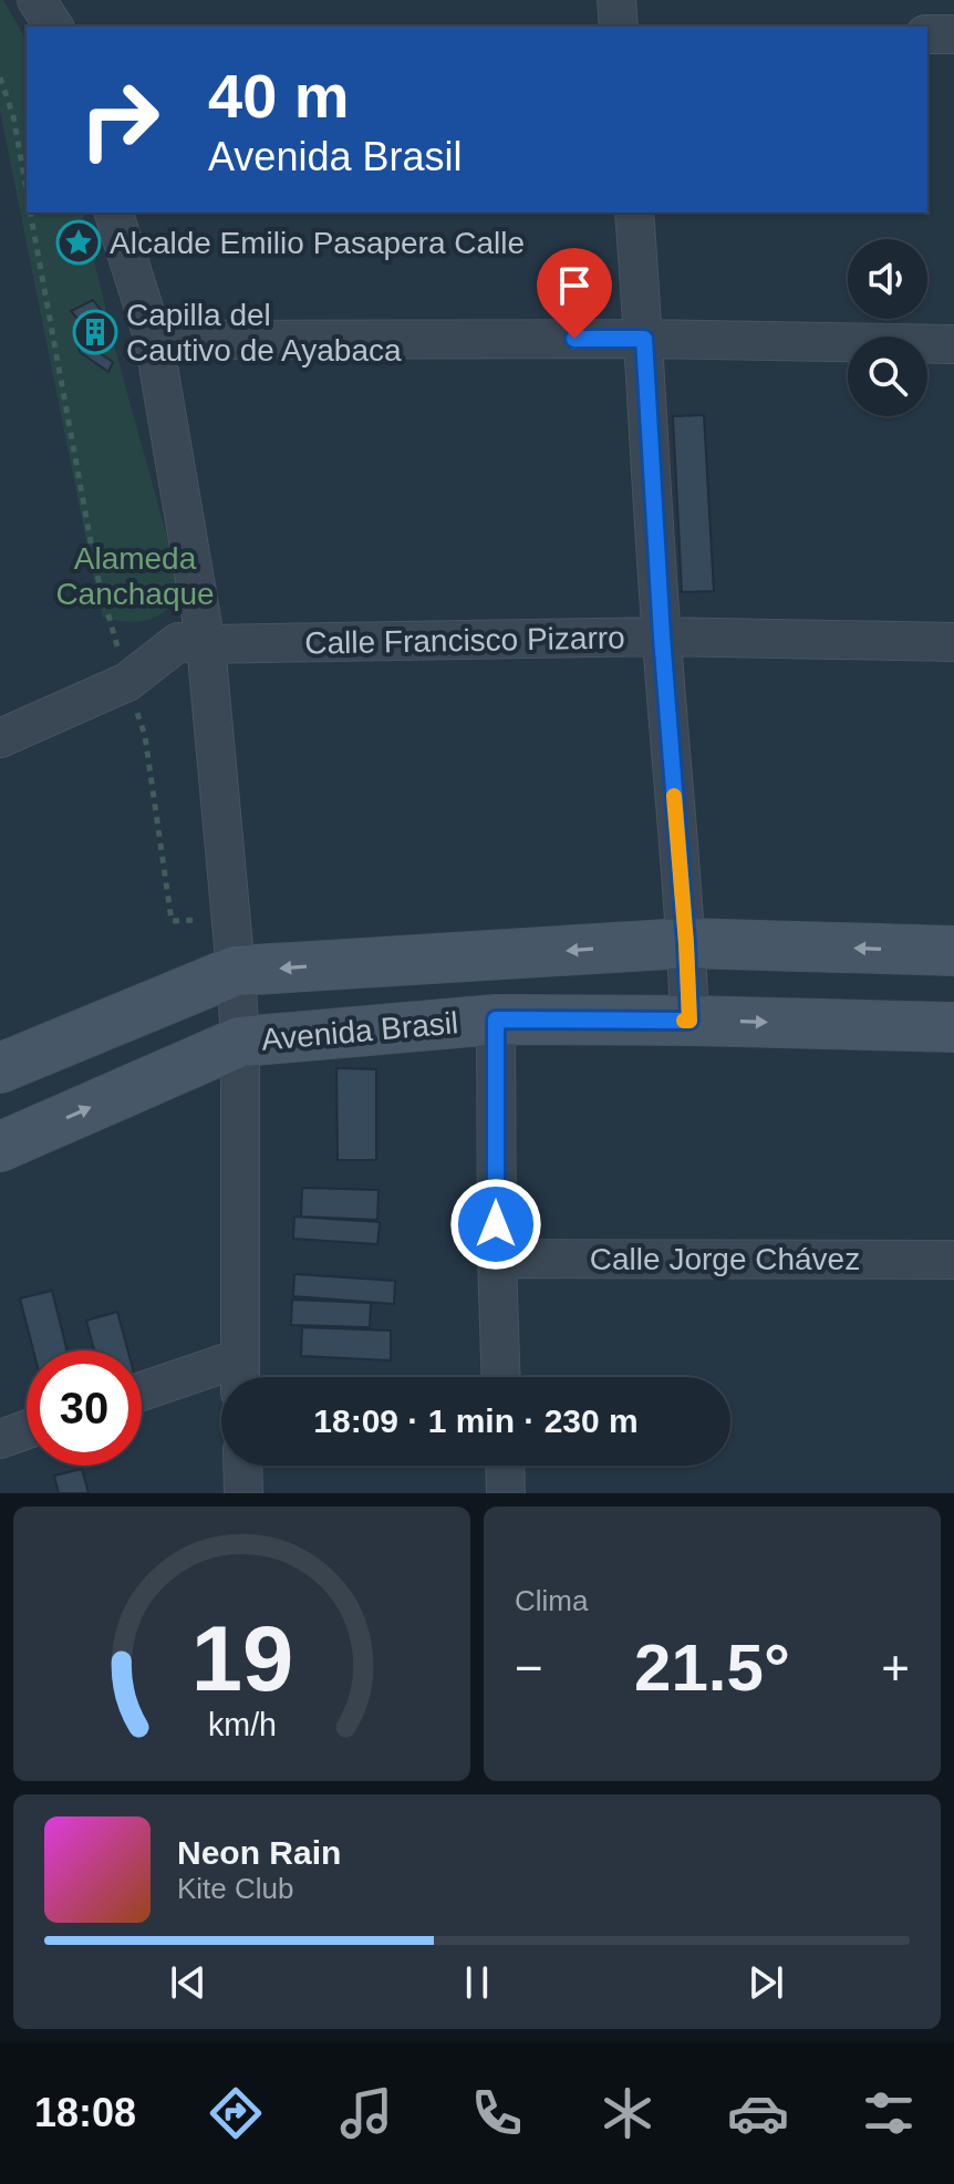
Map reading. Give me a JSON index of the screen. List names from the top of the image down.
{
  "streets": {
    "street": ["Calle Francisco Pizarro", "Avenida Brasil", "Calle Jorge Chávez"]
  },
  "parks": ["Alameda Canchaque"],
  "places": {
    "place": ["Alcalde Emilio Pasapera Calle"],
    "building": ["Capilla del Cautivo de Ayabaca"]
  },
  "page": {
    "turn": ["40 m", "Avenida Brasil"],
    "limit": "30",
    "trip": "18:09 · 1 min · 230 m",
    "tile": "Clima",
    "heat": ["−", "21.5°", "+"],
    "song": ["Neon Rain", "Kite Club"],
    "tabs": "18:08",
    "gauge": ["19", "km/h"]
  }
}
